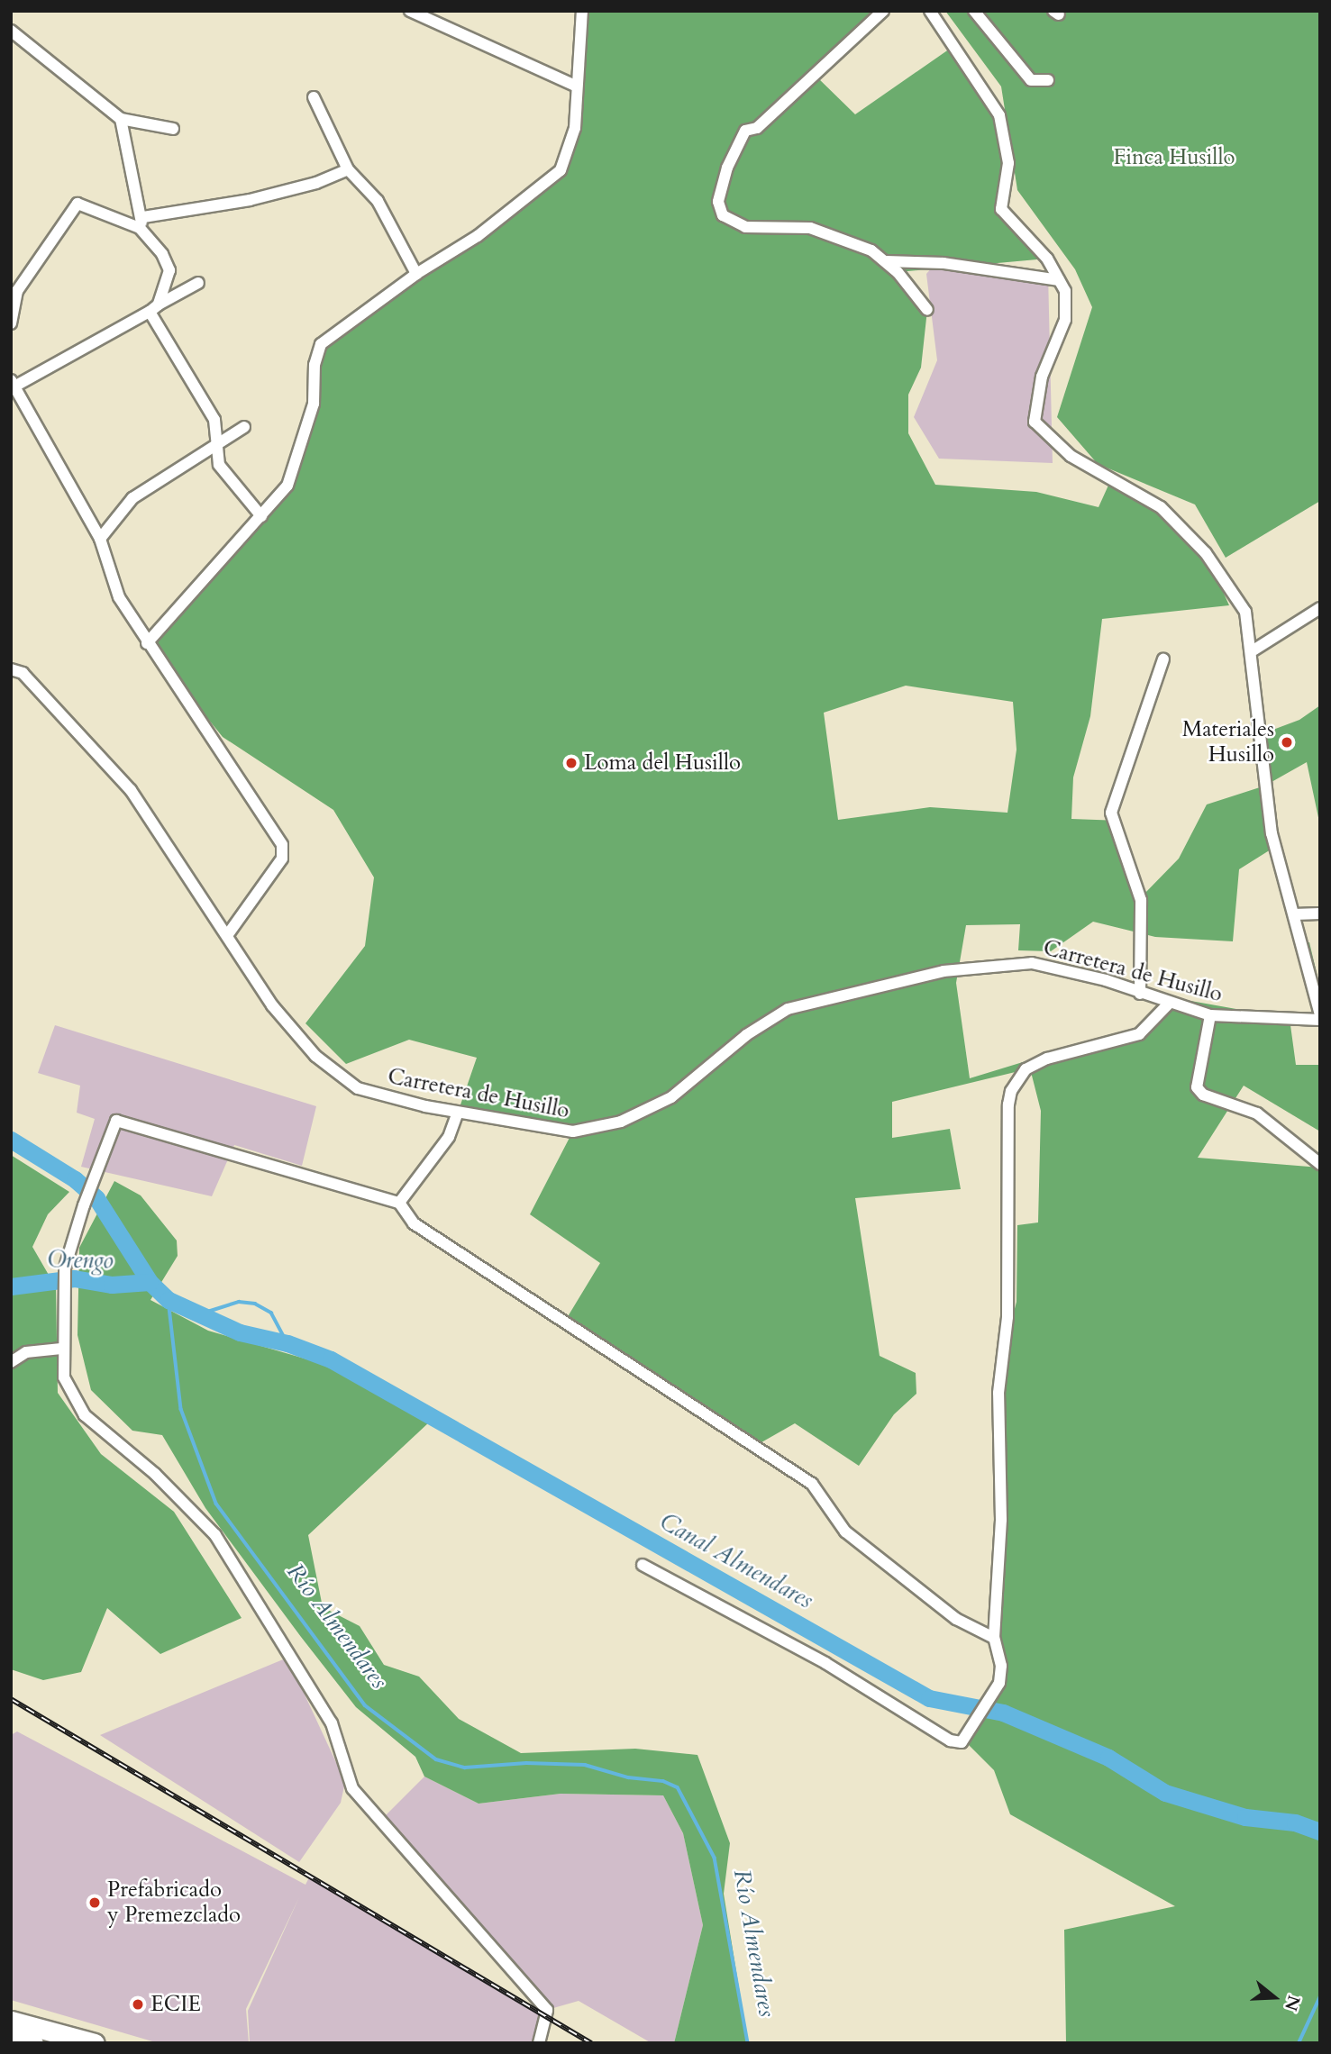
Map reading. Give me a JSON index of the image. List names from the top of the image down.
{
  "streets": {
    "street": ["Carretera de Husillo"]
  },
  "water": ["Orengo", "Canal Almendares", "Río Almendares"],
  "parks": ["Finca Husillo"],
  "places": [
    "Materiales Husillo",
    "Loma del Husillo",
    "Prefabricado y Premezclado",
    "ECIE"
  ],
  "north": "right"
}
